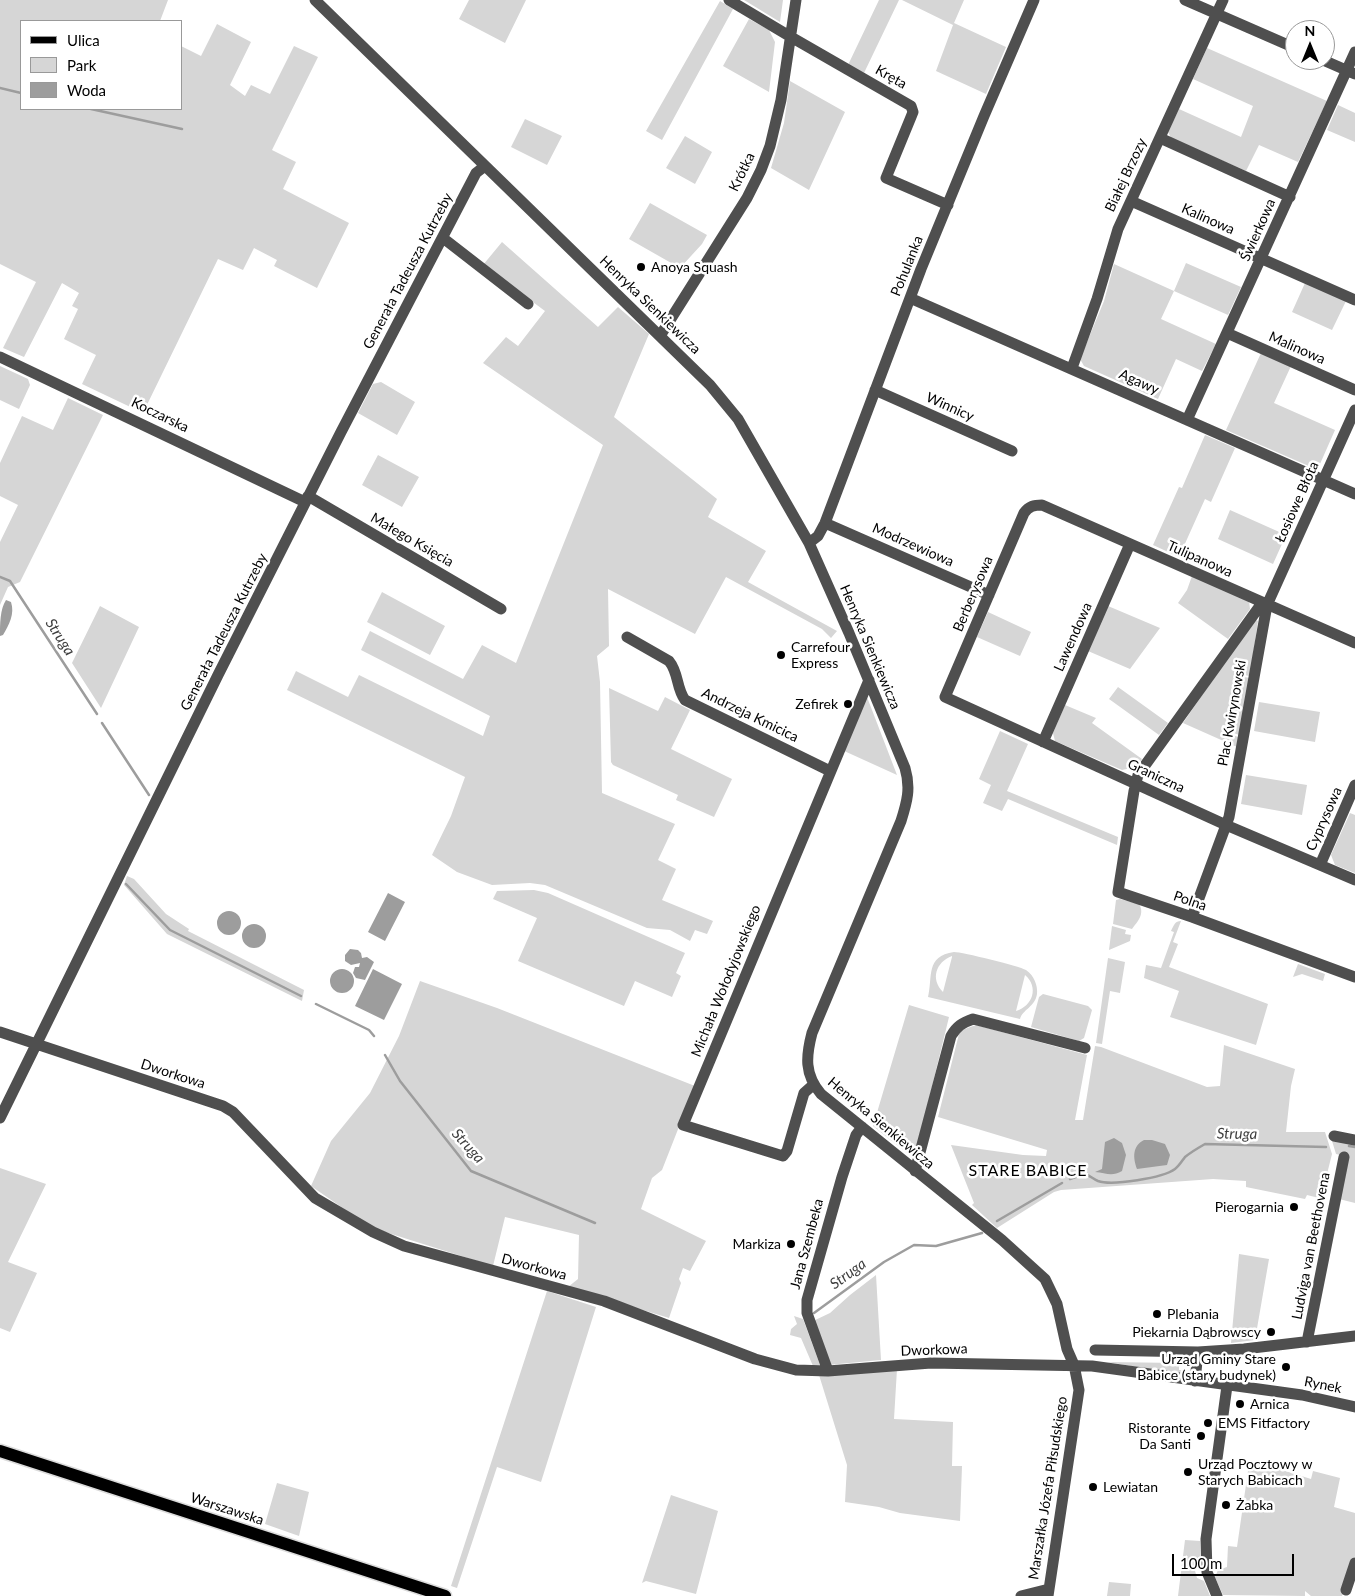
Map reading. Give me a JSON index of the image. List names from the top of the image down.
{
  "streets": {
    "main road": ["Warszawska"],
    "street": [
      "Kręta",
      "Krótka",
      "Białej Brzozy",
      "Kalinowa",
      "Świerkowa",
      "Pohulanka",
      "Generała Tadeusza Kutrzeby",
      "Henryka Sienkiewicza",
      "Malinowa",
      "Agawy",
      "Winnicy",
      "Koczarska",
      "Łosiowe Błota",
      "Małego Księcia",
      "Modrzewiowa",
      "Tulipanowa",
      "Berberysowa",
      "Lawendowa",
      "Plac Kwirynowski",
      "Andrzeja Kmicica",
      "Graniczna",
      "Cyprysowa",
      "Polna",
      "Michała Wołodyjowskiego",
      "Dworkowa",
      "Jana Szembeka",
      "Ludviga van Beethovena",
      "Rynek",
      "Marszałka Józefa Piłsudskiego"
    ]
  },
  "crossings": [
    ["Kręta", "Krótka"],
    ["Kręta", "Pohulanka"],
    ["Krótka", "Henryka Sienkiewicza"],
    ["Białej Brzozy", "Kalinowa"],
    ["Białej Brzozy", "Agawy"],
    ["Kalinowa", "Świerkowa"],
    ["Świerkowa", "Malinowa"],
    ["Świerkowa", "Agawy"],
    ["Pohulanka", "Henryka Sienkiewicza"],
    ["Pohulanka", "Agawy"],
    ["Pohulanka", "Winnicy"],
    ["Pohulanka", "Modrzewiowa"],
    ["Generała Tadeusza Kutrzeby", "Henryka Sienkiewicza"],
    ["Generała Tadeusza Kutrzeby", "Koczarska"],
    ["Generała Tadeusza Kutrzeby", "Małego Księcia"],
    ["Generała Tadeusza Kutrzeby", "Dworkowa"],
    ["Henryka Sienkiewicza", "Michała Wołodyjowskiego"],
    ["Henryka Sienkiewicza", "Dworkowa"],
    ["Henryka Sienkiewicza", "Jana Szembeka"],
    ["Henryka Sienkiewicza", "Rynek"],
    ["Henryka Sienkiewicza", "Marszałka Józefa Piłsudskiego"],
    ["Agawy", "Łosiowe Błota"],
    ["Koczarska", "Małego Księcia"],
    ["Łosiowe Błota", "Tulipanowa"],
    ["Łosiowe Błota", "Plac Kwirynowski"],
    ["Modrzewiowa", "Berberysowa"],
    ["Tulipanowa", "Berberysowa"],
    ["Tulipanowa", "Lawendowa"],
    ["Tulipanowa", "Plac Kwirynowski"],
    ["Berberysowa", "Graniczna"],
    ["Lawendowa", "Graniczna"],
    ["Plac Kwirynowski", "Graniczna"],
    ["Plac Kwirynowski", "Polna"],
    ["Andrzeja Kmicica", "Michała Wołodyjowskiego"],
    ["Graniczna", "Cyprysowa"],
    ["Graniczna", "Polna"],
    ["Dworkowa", "Jana Szembeka"],
    ["Dworkowa", "Rynek"],
    ["Dworkowa", "Marszałka Józefa Piłsudskiego"],
    ["Rynek", "Marszałka Józefa Piłsudskiego"]
  ],
  "districts": ["STARE BABICE"],
  "water": ["Struga"],
  "places": [
    "Anoya Squash",
    "Carrefour Express",
    "Zefirek",
    "Pierogarnia",
    "Markiza",
    "Plebania",
    "Piekarnia Dąbrowscy",
    "Urząd Gminy Stare Babice (stary budynek)",
    "Arnica",
    "EMS Fitfactory",
    "Ristorante Da Santi",
    "Urząd Pocztowy w Starych Babicach",
    "Lewiatan",
    "Żabka"
  ],
  "legend": ["Ulica", "Park", "Woda"],
  "scale_bar": "100 m",
  "north": "top"
}
